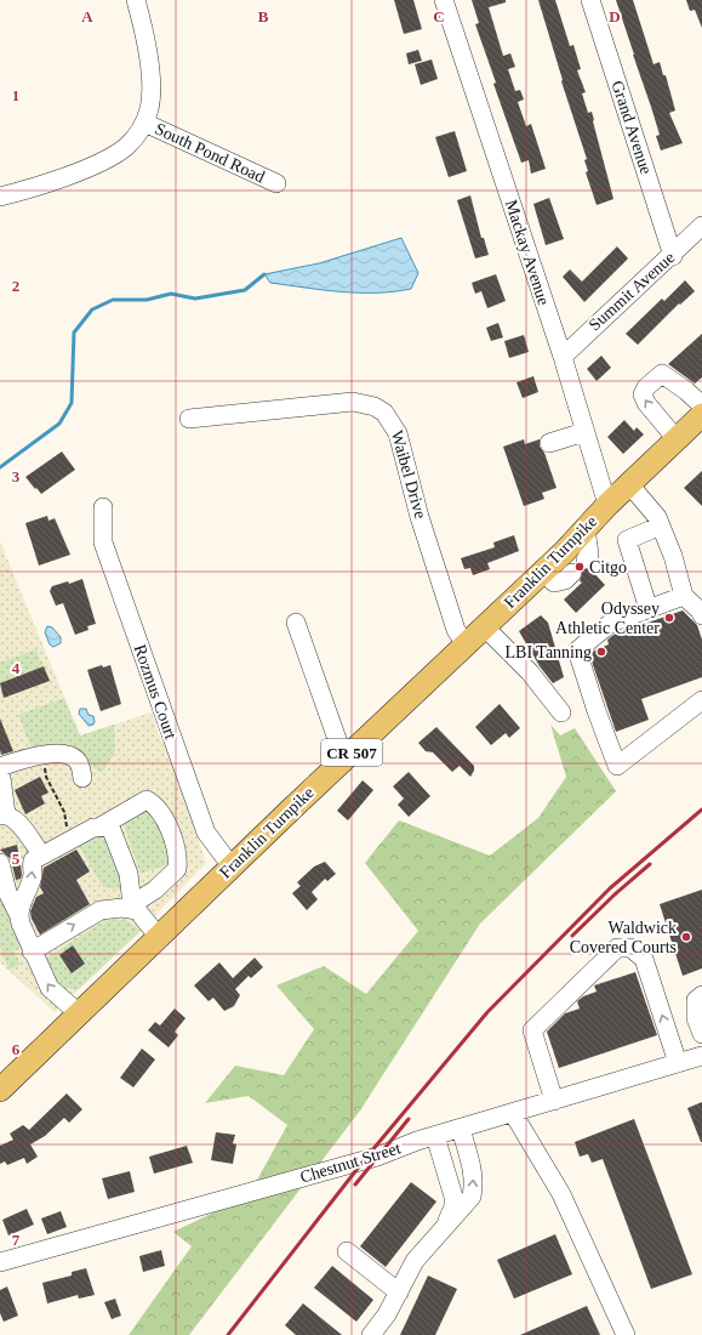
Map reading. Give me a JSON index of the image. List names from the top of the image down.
{
  "streets": {
    "main road": ["Franklin Turnpike", "CR 507"],
    "street": [
      "Grand Avenue",
      "South Pond Road",
      "Mackay Avenue",
      "Summit Avenue",
      "Waibel Drive",
      "Rozmus Court",
      "Chestnut Street"
    ]
  },
  "crossings": [
    ["Grand Avenue", "Summit Avenue"],
    ["Mackay Avenue", "Summit Avenue"],
    ["Mackay Avenue", "Franklin Turnpike"],
    ["Waibel Drive", "Franklin Turnpike"],
    ["Franklin Turnpike", "Rozmus Court"]
  ],
  "places": [
    "Citgo",
    "Odyssey Athletic Center",
    "LBI Tanning",
    "Waldwick Covered Courts"
  ],
  "grid": {
    "columns": [
      "A",
      "B",
      "C",
      "D"
    ],
    "rows": [
      "1",
      "2",
      "3",
      "4",
      "5",
      "6",
      "7"
    ]
  }
}
